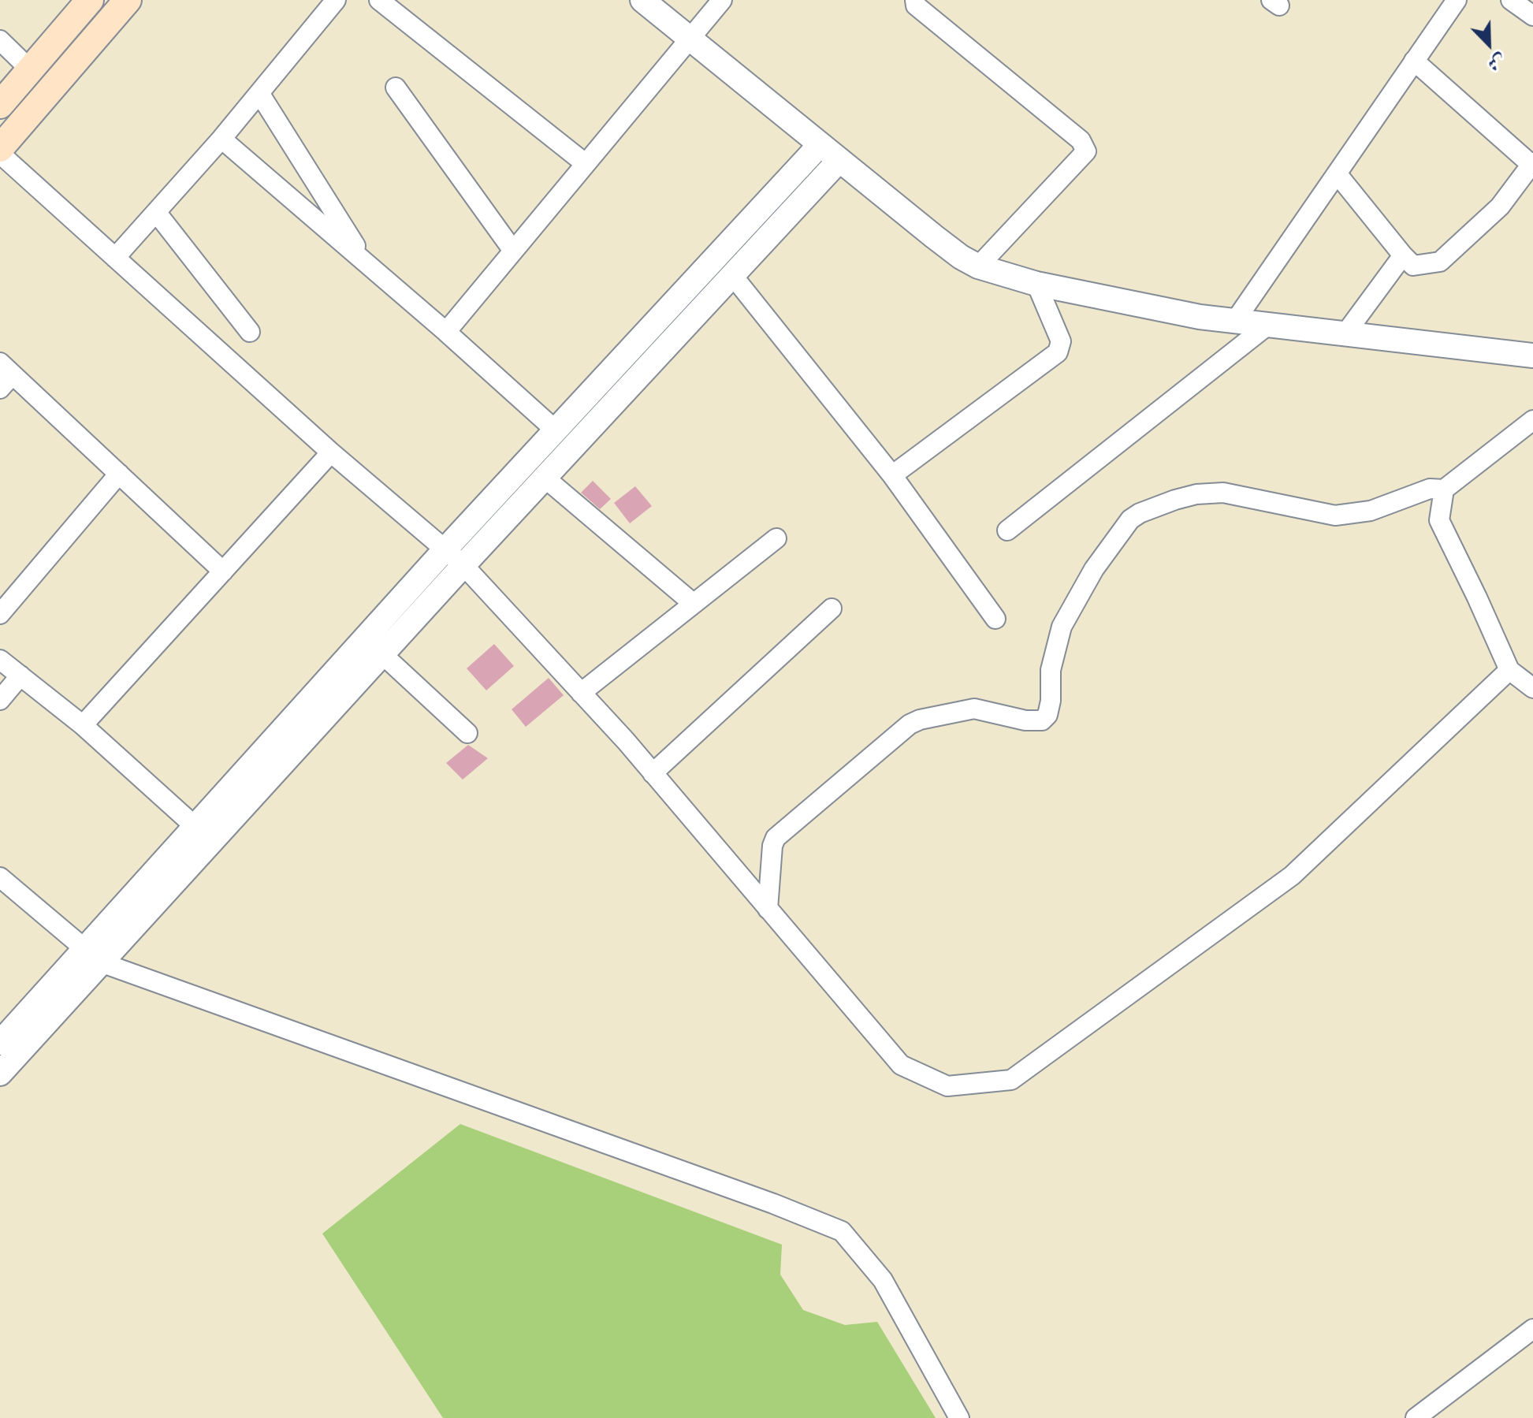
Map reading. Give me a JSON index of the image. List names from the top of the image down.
{
  "north": "bottom right"
}
